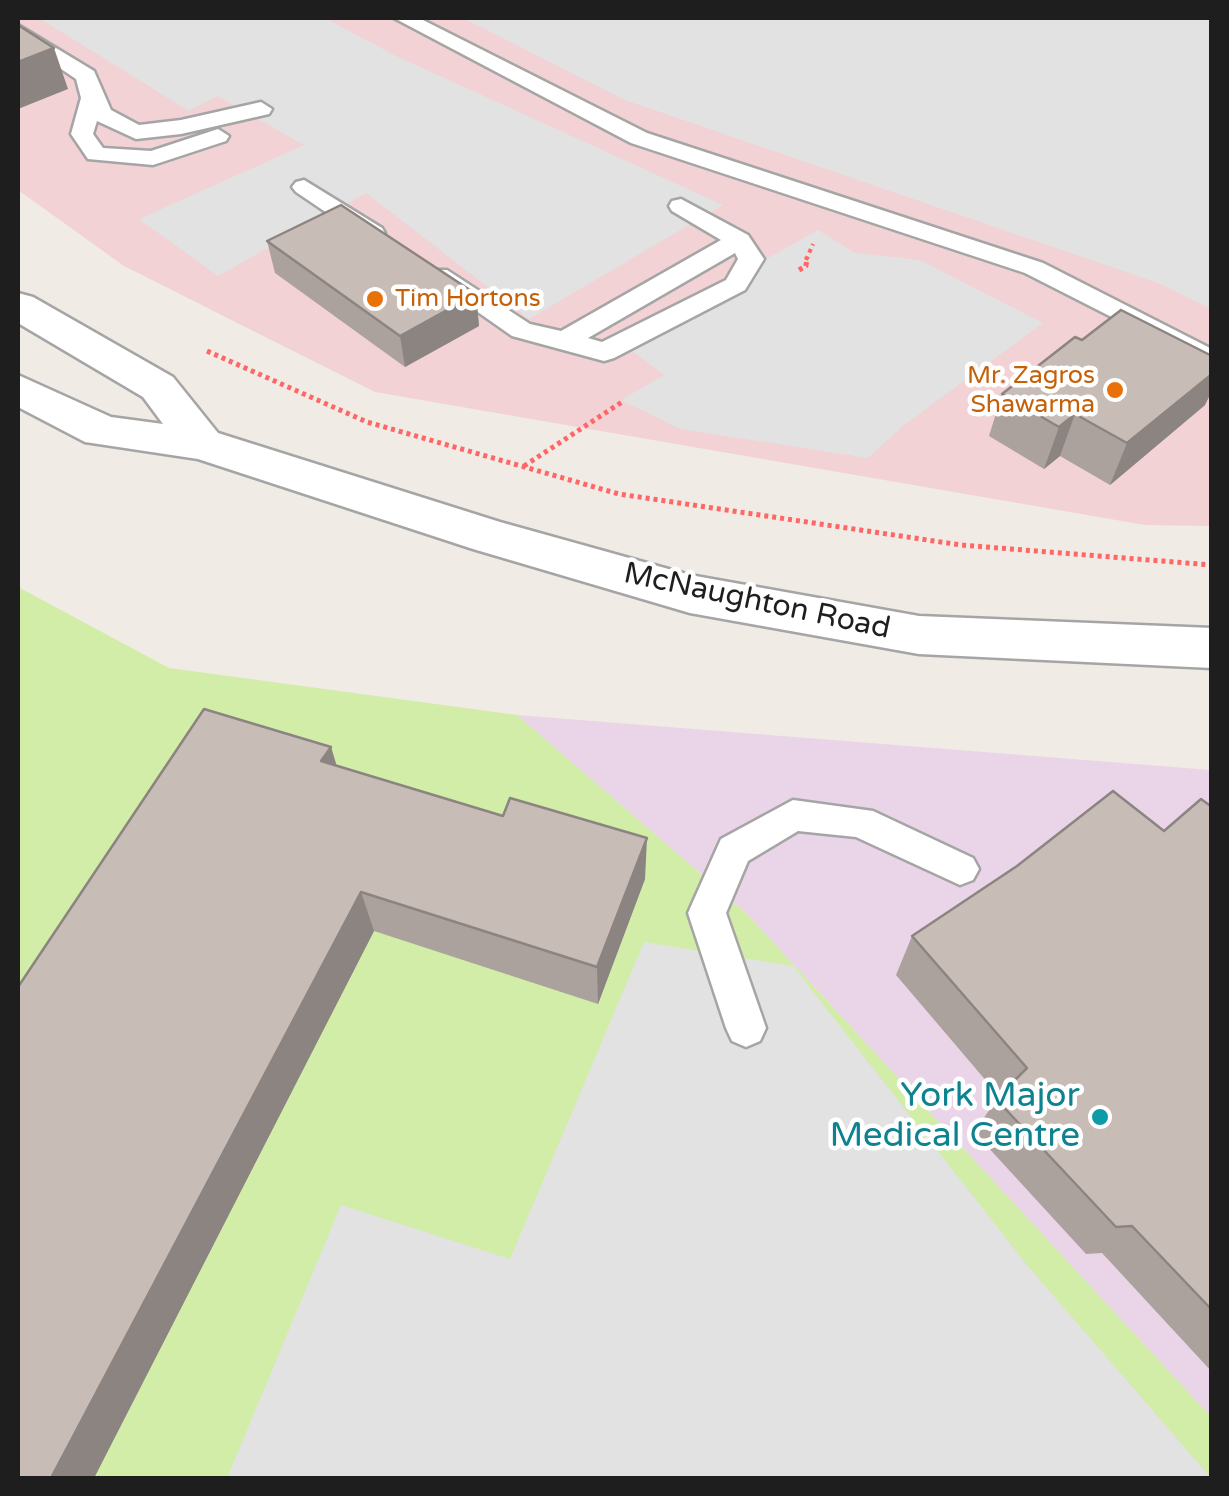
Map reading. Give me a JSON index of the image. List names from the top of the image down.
{
  "streets": {
    "street": ["McNaughton Road"]
  },
  "places": ["Tim Hortons", "Mr. Zagros Shawarma", "York Major Medical Centre"]
}
